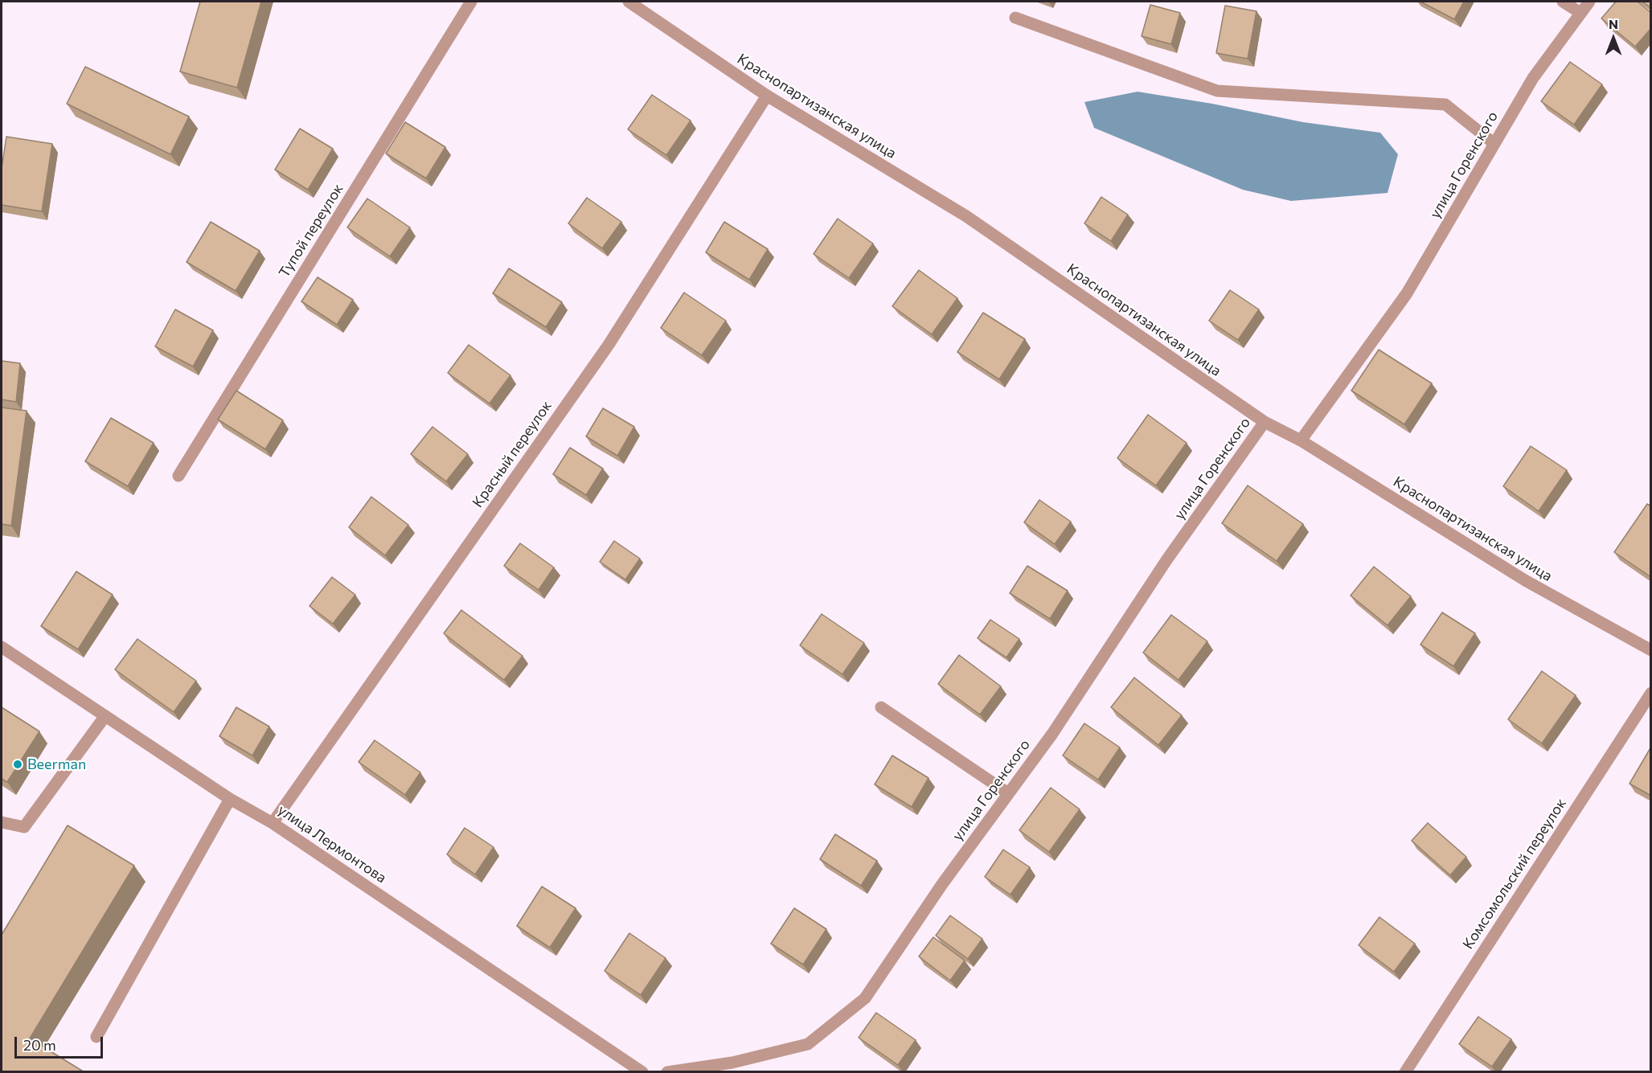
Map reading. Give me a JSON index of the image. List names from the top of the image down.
{
  "streets": {
    "street": [
      "Краснопартизанская улица",
      "улица Горенского",
      "Тупой переулок",
      "Красный переулок",
      "улица Лермонтова",
      "Комсомольский переулок"
    ]
  },
  "crossings": [
    ["Краснопартизанская улица", "улица Горенского"],
    ["Краснопартизанская улица", "Красный переулок"],
    ["Красный переулок", "улица Лермонтова"]
  ],
  "places": ["Beerman"],
  "scale_bar": "20 m",
  "north": "top"
}
